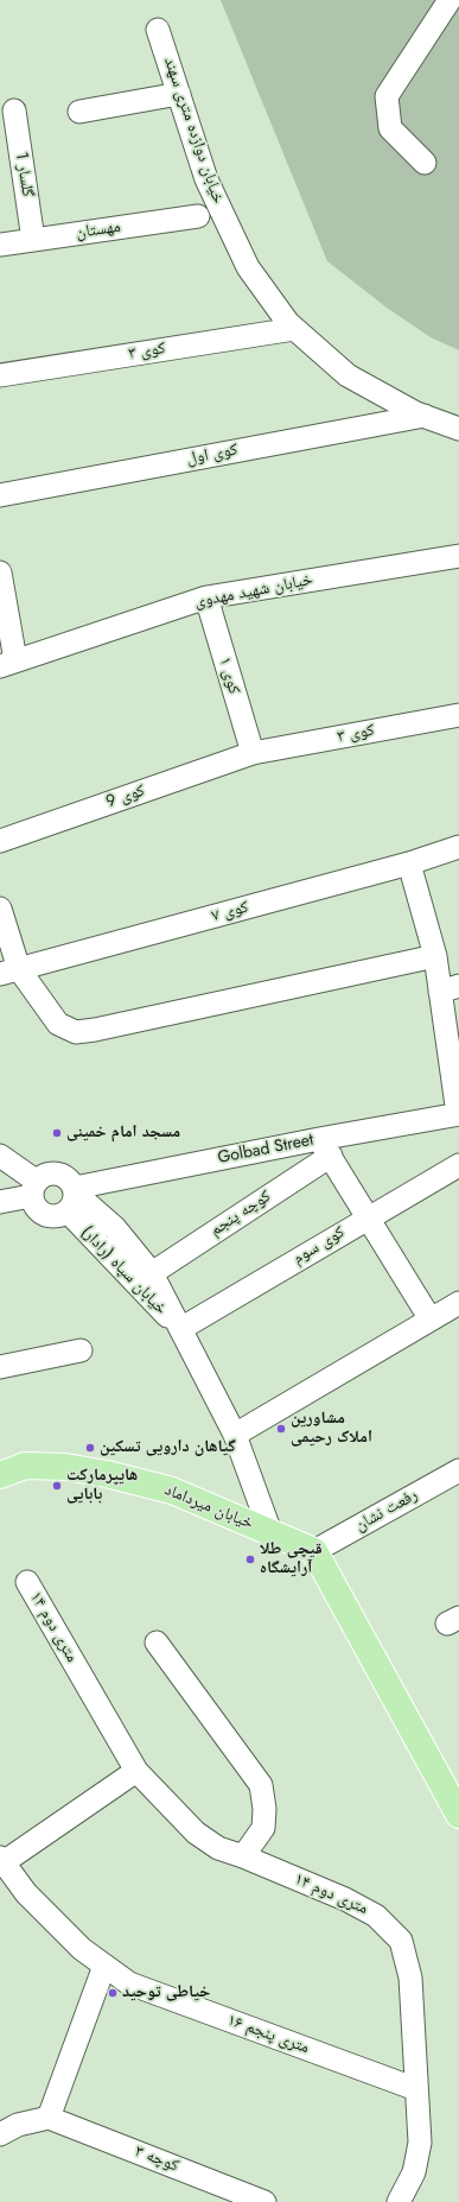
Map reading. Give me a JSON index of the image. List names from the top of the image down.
{
  "streets": {
    "main road": ["خیابان میرداماد"],
    "street": [
      "خیابان دوازده متری سهند",
      "گلسار 1",
      "مهستان",
      "کوی ۳",
      "کوی اول",
      "خیابان شهید مهدوی",
      "کوی ۱",
      "کوی 9",
      "کوی ۷",
      "Golbad Street",
      "کوچه پنجم",
      "کوی سوم",
      "خیابان سپاه (رادار)",
      "رفعت نشان",
      "۱۴ متری دوم",
      "۱۶ متری پنجم",
      "کوچه ۳"
    ]
  },
  "crossings": [
    ["خیابان دوازده متری سهند", "کوی ۳"],
    ["خیابان دوازده متری سهند", "کوی اول"],
    ["گلسار 1", "مهستان"],
    ["کوی ۳", "کوی ۱"],
    ["کوی ۳", "کوی 9"],
    ["خیابان شهید مهدوی", "کوی ۱"],
    ["کوی ۱", "کوی 9"],
    ["Golbad Street", "کوچه پنجم"],
    ["Golbad Street", "خیابان سپاه (رادار)"],
    ["کوچه پنجم", "خیابان سپاه (رادار)"],
    ["کوی سوم", "خیابان سپاه (رادار)"],
    ["خیابان سپاه (رادار)", "خیابان میرداماد"],
    ["خیابان میرداماد", "رفعت نشان"],
    ["۱۴ متری دوم", "۱۶ متری پنجم"]
  ],
  "places": [
    "مسجد امام خمینی",
    "مشاورین املاک رحیمی",
    "گیاهان دارویی تسکین",
    "هایپرمارکت بابایی",
    "قیچی طلا آرایشگاه",
    "خیاطی توحید"
  ]
}
